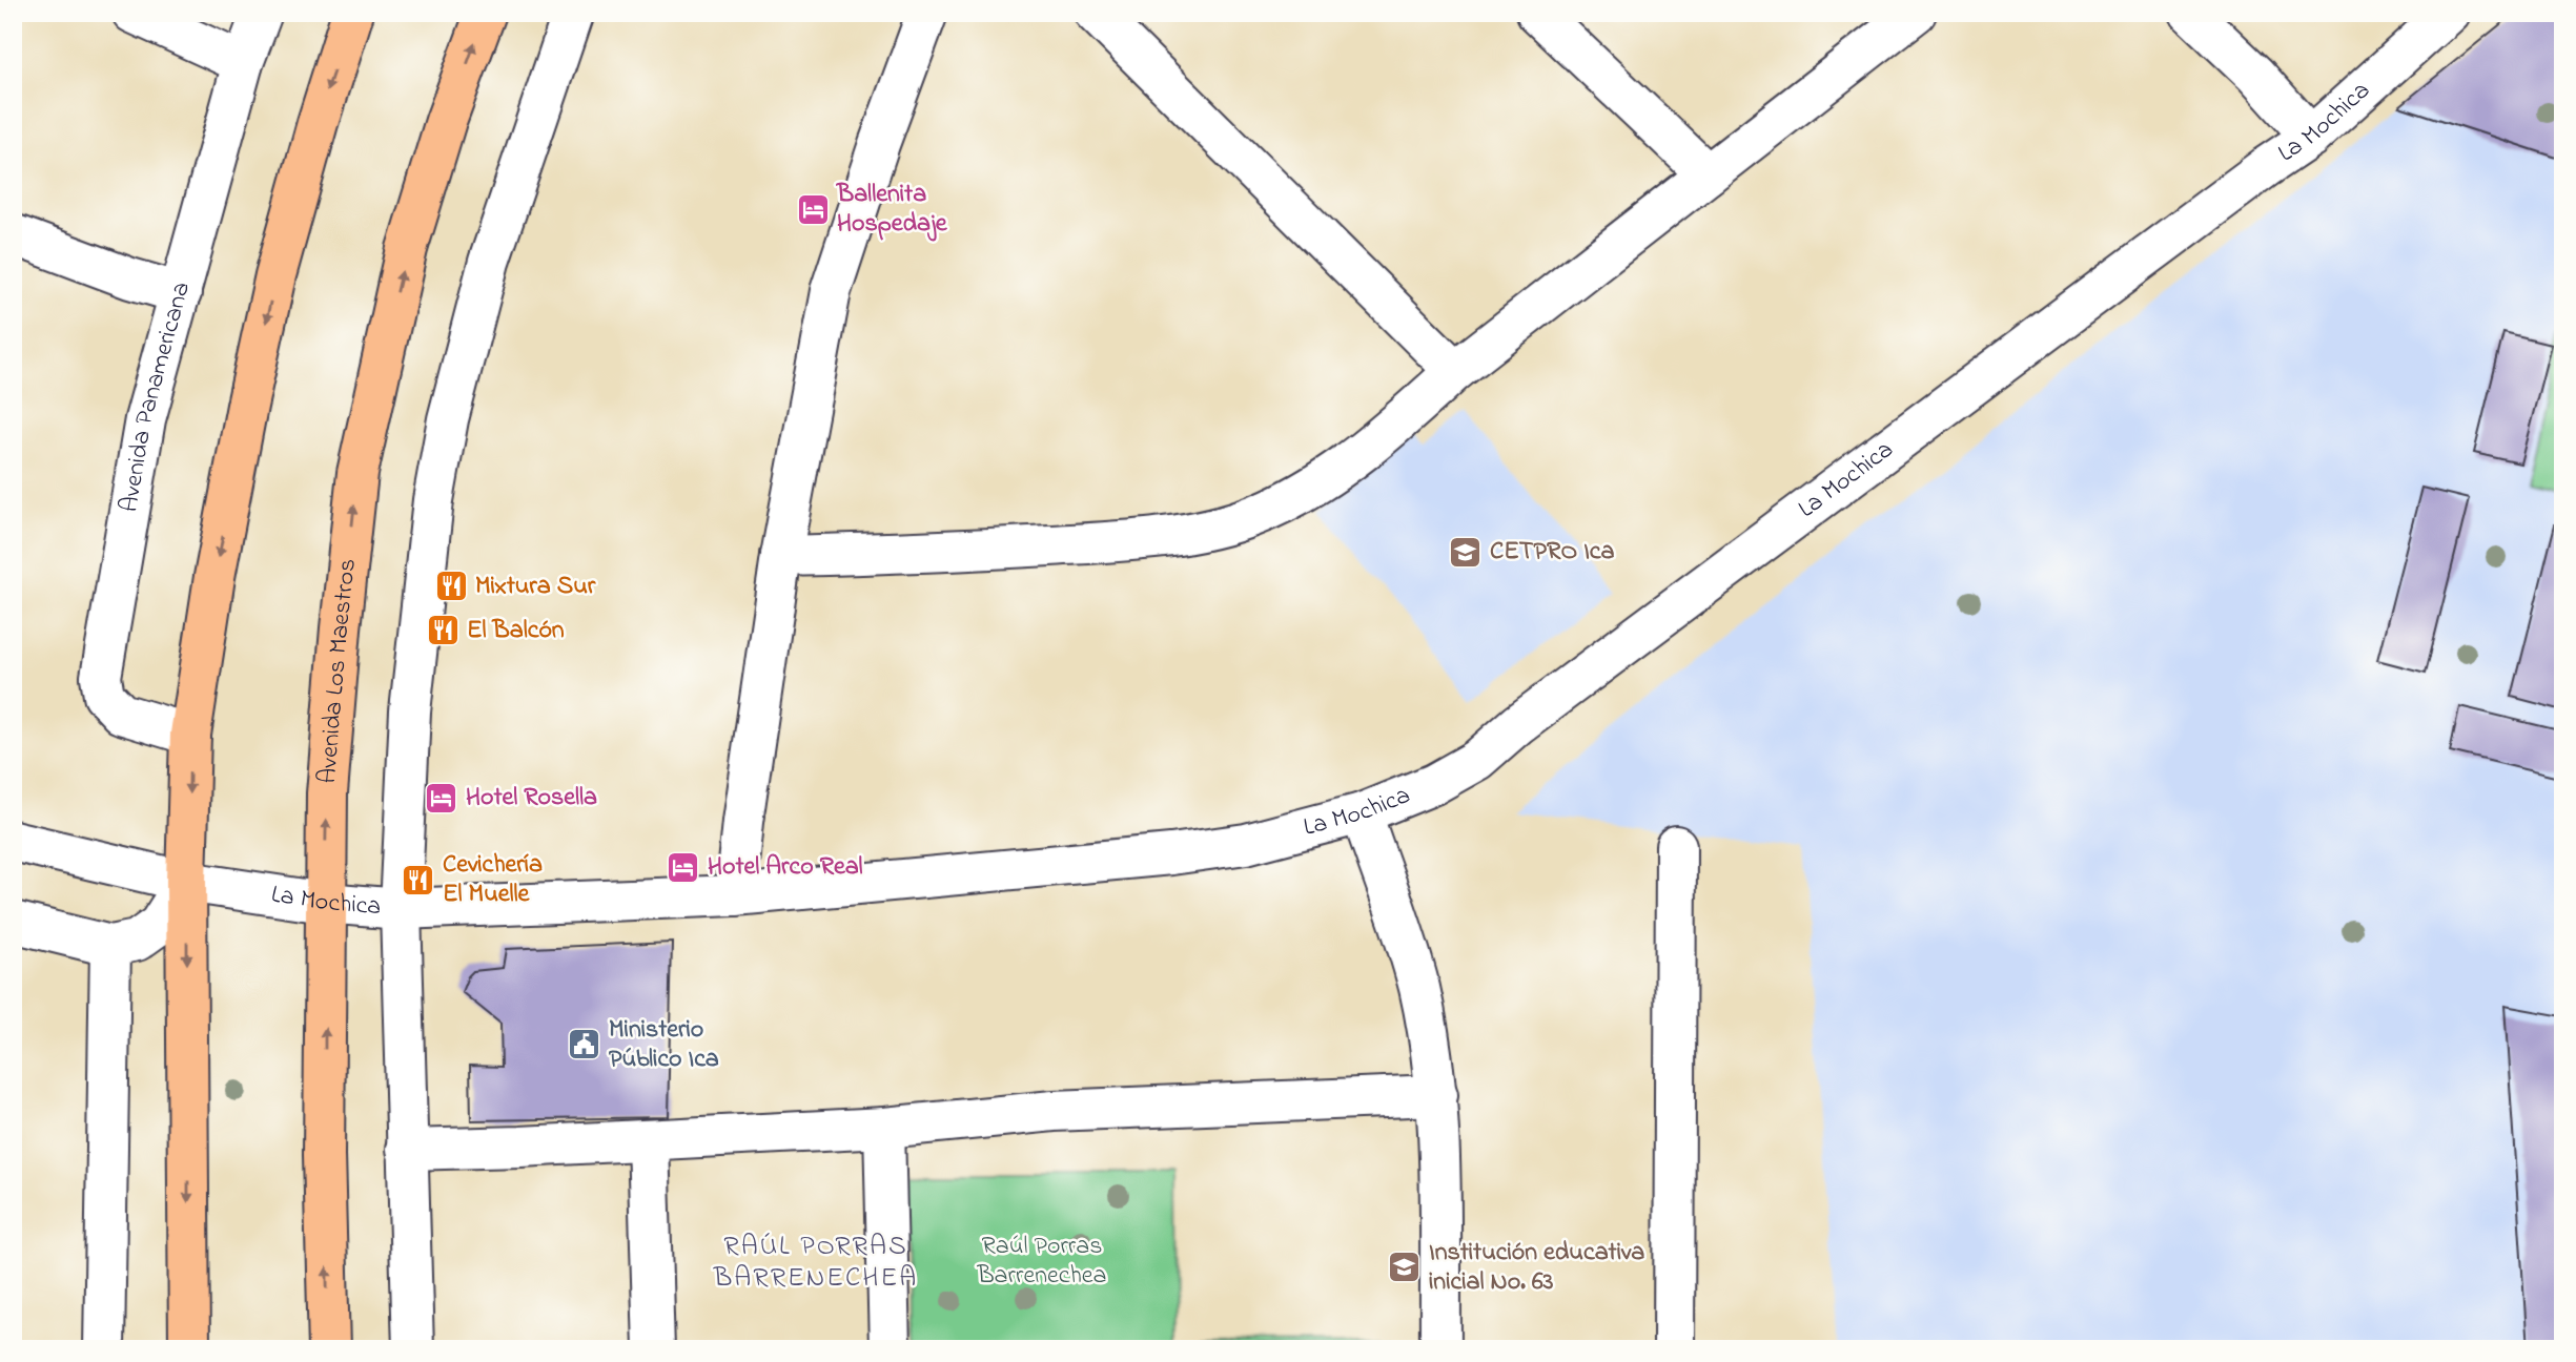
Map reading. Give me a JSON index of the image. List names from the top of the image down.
{
  "streets": {
    "highway": ["Avenida Los Maestros"],
    "street": ["La Mochica", "Avenida Panamericana"]
  },
  "crossings": [
    ["La Mochica", "Avenida Los Maestros"]
  ],
  "districts": ["RAÚL PORRAS BARRENECHEA"],
  "parks": ["Raúl Porras Barrenechea"],
  "places": {
    "hotel": ["Ballenita Hospedaje", "Hotel Rosella", "Hotel Arco Real"],
    "school or university": ["CETPRO Ica", "Institución educativa inicial No. 63"],
    "restaurant": ["Mixtura Sur", "El Balcón", "Cevichería El Muelle"],
    "public building": ["Ministerio Público Ica"]
  }
}
